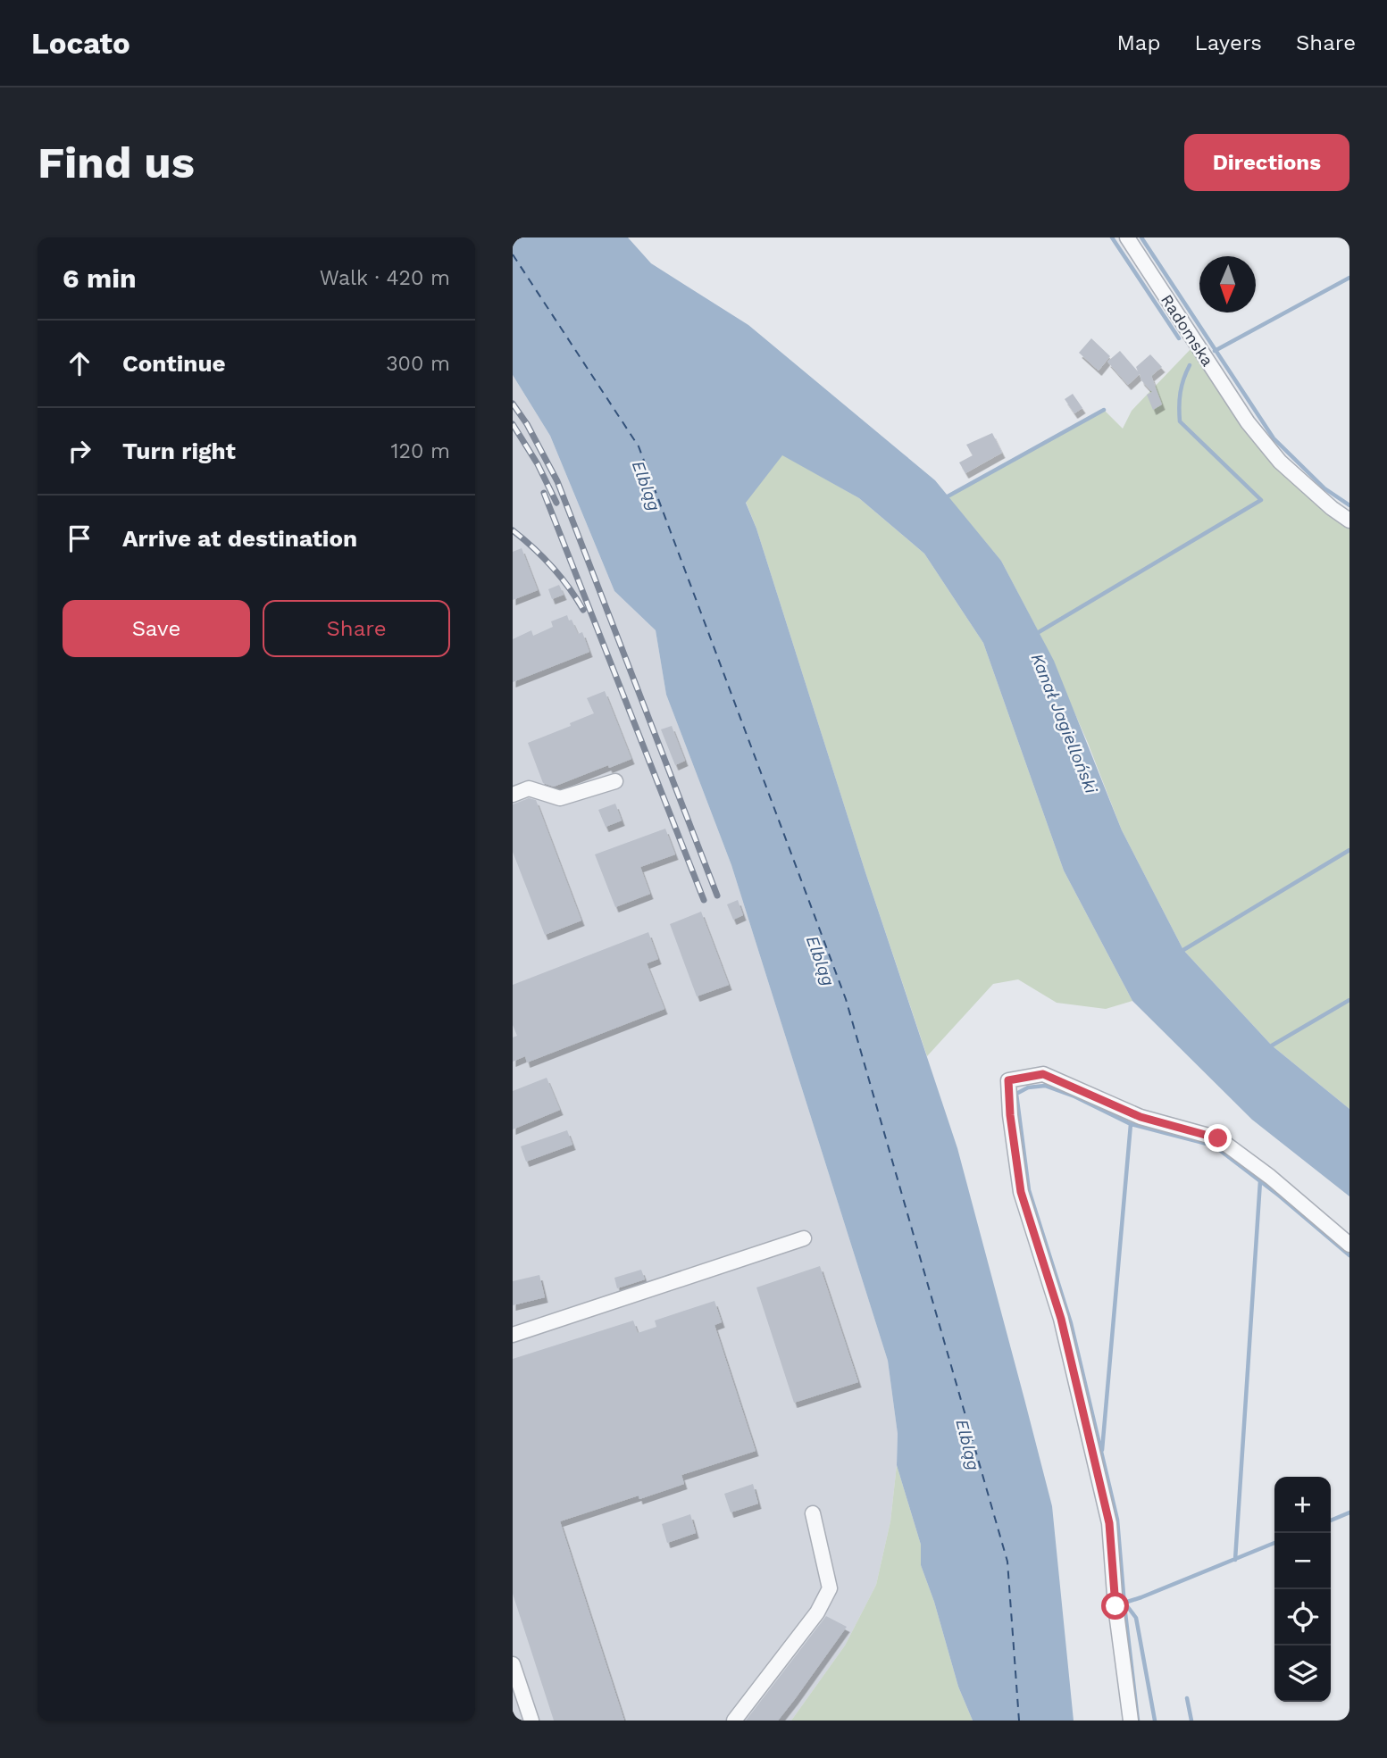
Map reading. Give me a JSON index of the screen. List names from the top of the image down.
{
  "streets": {
    "street": ["Radomska"]
  },
  "water": ["Elbląg", "Kanał Jagielloński"],
  "north": "bottom",
  "page": {
    "header": "Locato",
    "nav": ["Map", "Layers", "Share"],
    "buttons": [
      "Directions",
      ["Save", "Share"]
    ],
    "title": "Find us",
    "heading": ["6 min", "Walk · 420 m"],
    "list": [
      ["Continue", "300 m"],
      ["Turn right", "120 m"],
      "Arrive at destination"
    ],
    "map_buttons": ["+", "−"]
  }
}
